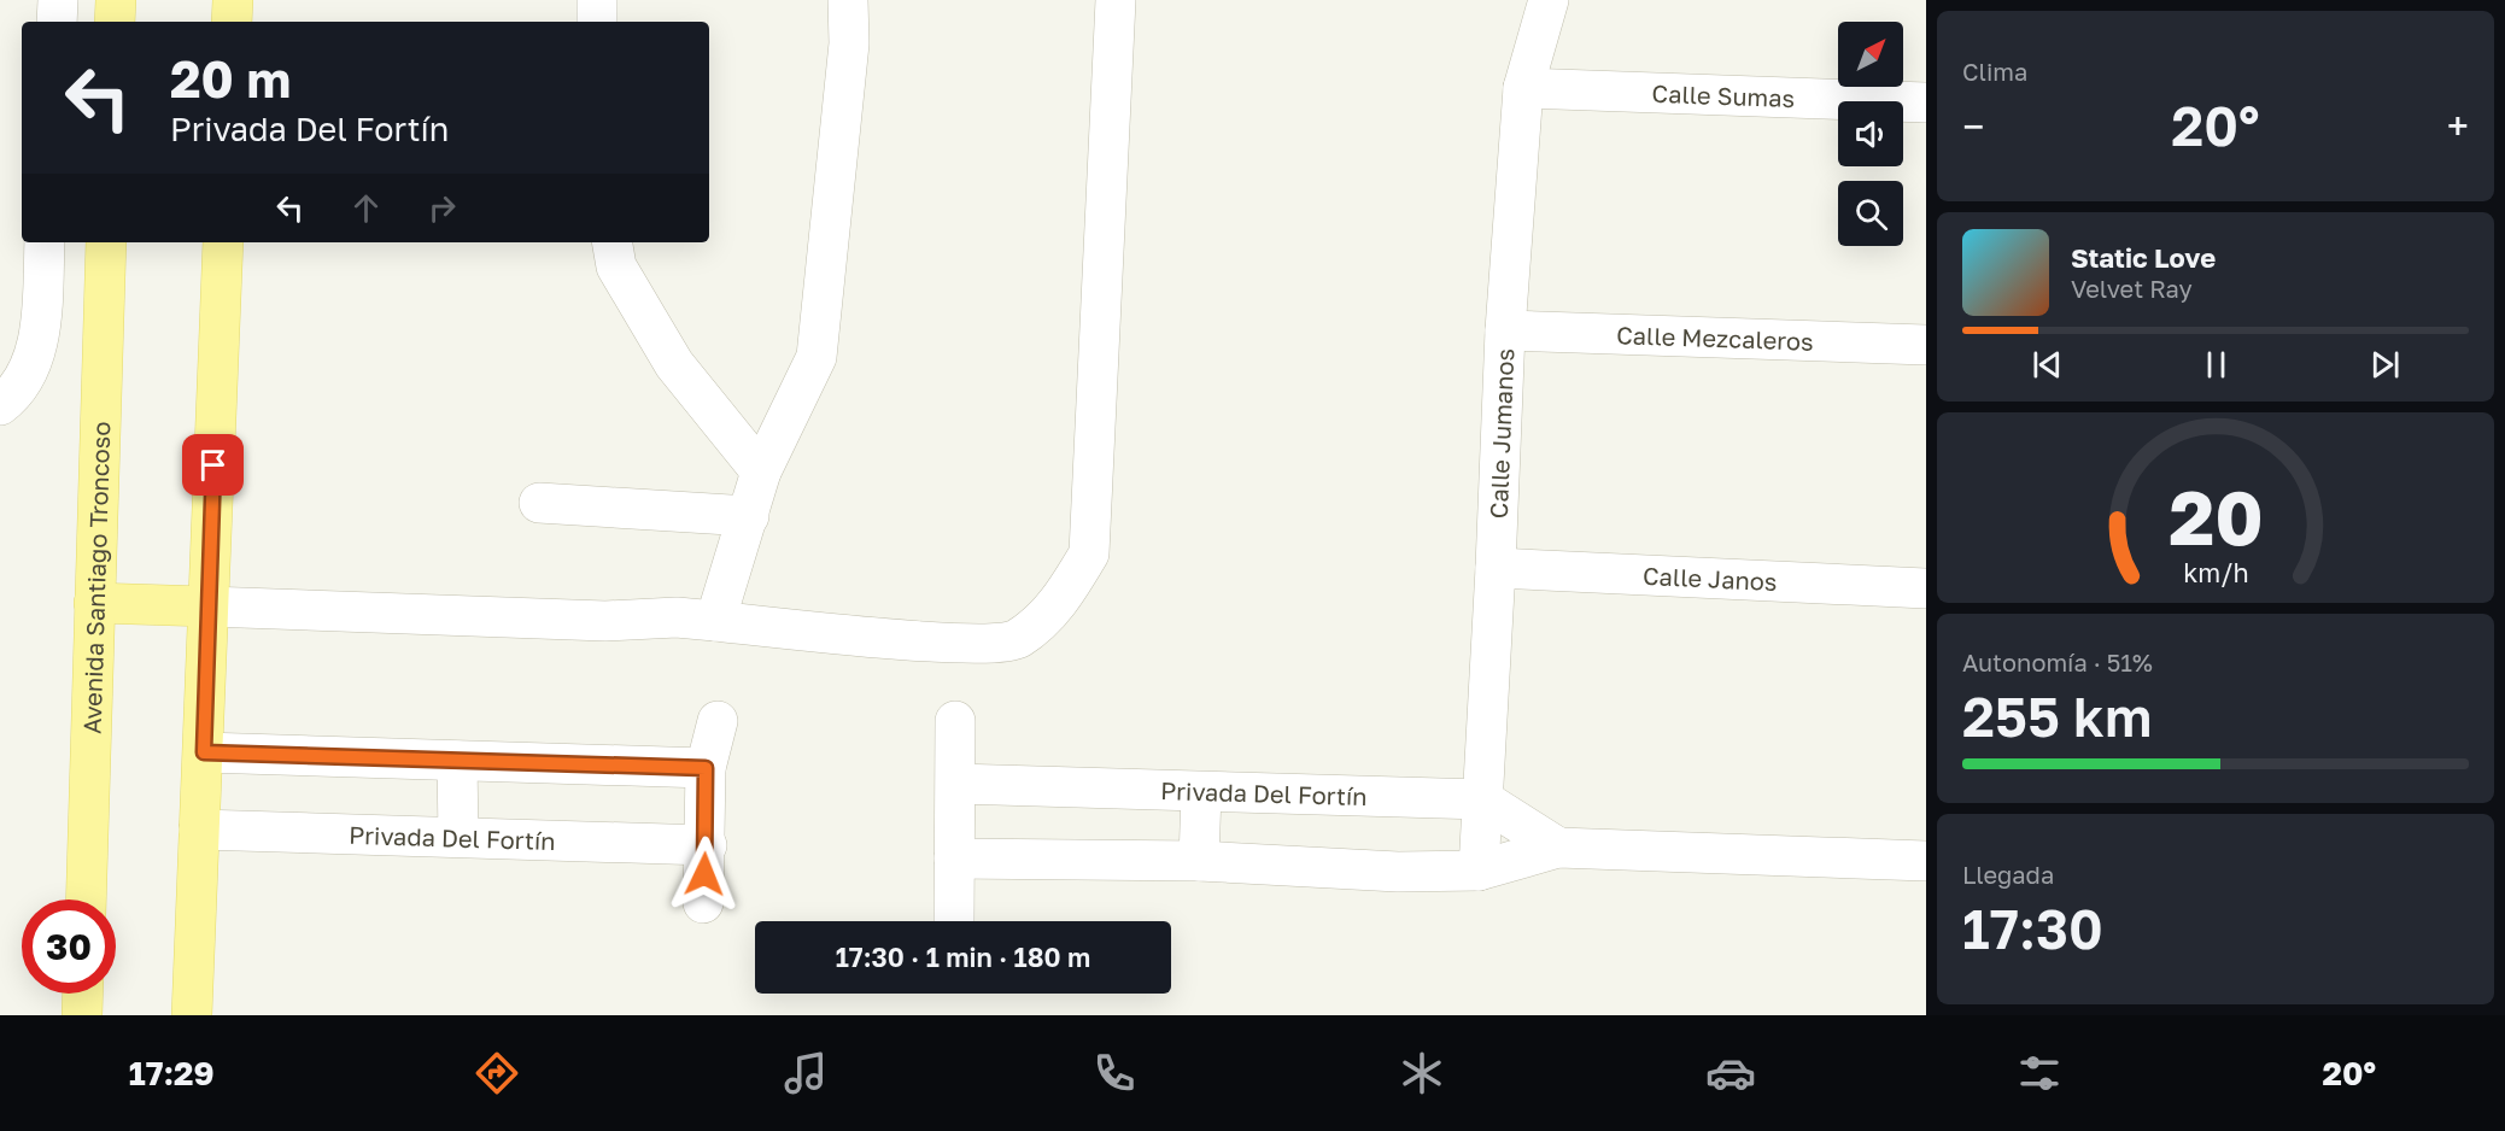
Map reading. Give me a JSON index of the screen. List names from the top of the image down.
{
  "streets": {
    "main road": ["Avenida Santiago Troncoso"],
    "street": [
      "Calle Sumas",
      "Calle Mezcaleros",
      "Calle Jumanos",
      "Calle Janos",
      "Privada Del Fortín"
    ]
  },
  "crossings": [
    ["Calle Sumas", "Calle Jumanos"],
    ["Calle Mezcaleros", "Calle Jumanos"],
    ["Calle Jumanos", "Calle Janos"],
    ["Calle Jumanos", "Privada Del Fortín"]
  ],
  "north": "top right",
  "page": {
    "tile": [
      "Clima",
      ["Autonomía · 51%", "255 km"],
      ["Llegada", "17:30"]
    ],
    "turn": ["20 m", "Privada Del Fortín"],
    "heat": ["−", "20°", "+"],
    "song": ["Static Love", "Velvet Ray"],
    "limit": "30",
    "trip": "17:30 · 1 min · 180 m",
    "tabs": ["17:29", "20°"],
    "gauge": ["20", "km/h"]
  }
}
